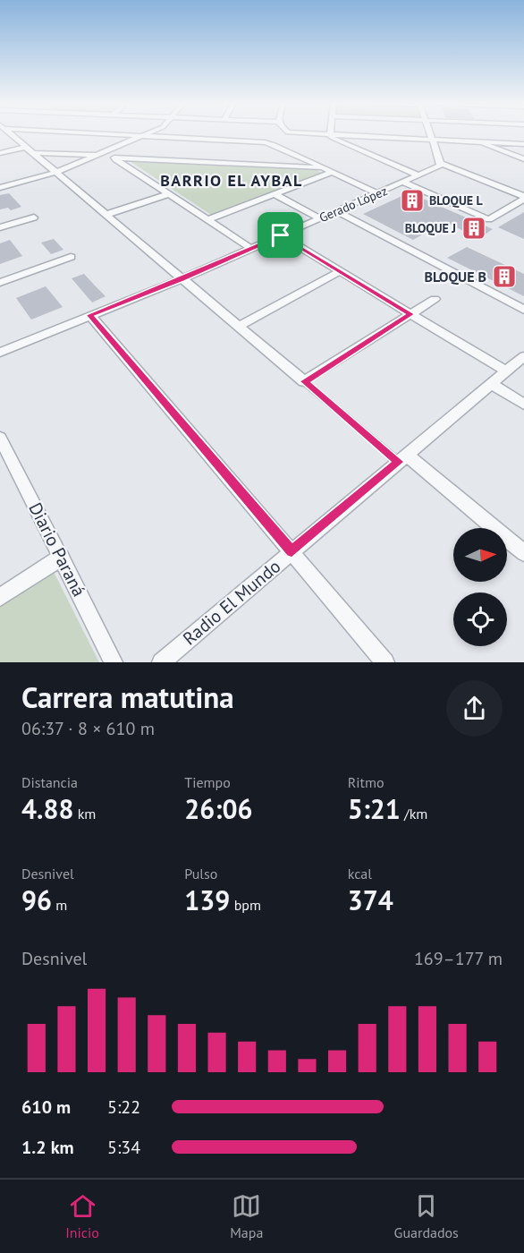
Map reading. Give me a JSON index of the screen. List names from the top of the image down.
{
  "streets": {
    "street": ["Gerado López", "Diario Paraná", "Radio El Mundo"]
  },
  "districts": ["BARRIO EL AYBAL"],
  "places": {
    "building": ["BLOQUE L", "BLOQUE J", "BLOQUE B"]
  },
  "north": "right",
  "page": {
    "heading": ["Carrera matutina", "06:37 · 8 × 610 m"],
    "stats": [
      ["Distancia", "4.88 km"],
      ["Tiempo", "26:06"],
      ["Ritmo", "5:21 /km"],
      ["Desnivel", "96 m"],
      ["Pulso", "139 bpm"],
      ["kcal", "374"]
    ],
    "chart": ["Desnivel", "169–177 m"],
    "list": [
      {
        "name": "610 m",
        "note": "5:22"
      },
      {
        "name": "1.2 km",
        "note": "5:34"
      }
    ],
    "tabs": ["Inicio", "Mapa", "Guardados"]
  }
}
